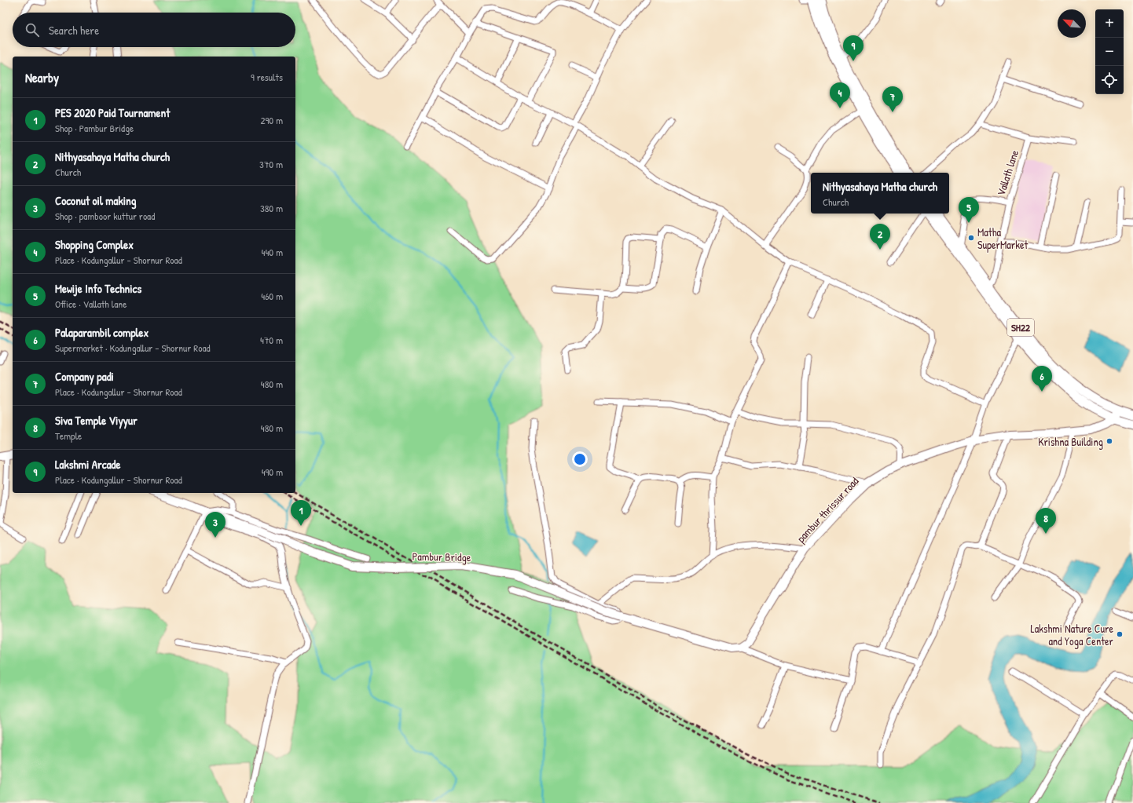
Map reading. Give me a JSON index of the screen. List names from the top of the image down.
{
  "streets": {
    "main road": ["SH22", "pambur thrissur road", "Pambur Bridge"],
    "street": ["Vallath lane"]
  },
  "crossings": [
    ["Vallath lane", "SH22"],
    ["SH22", "pambur thrissur road"]
  ],
  "places": ["Matha SuperMarket", "Krishna Building", "Lakshmi Nature Cure and Yoga Center"],
  "north": "top left",
  "page": {
    "map_buttons": ["+", "−"],
    "search": "Search here",
    "pins": [
      "9",
      "4",
      "7",
      "5",
      "2",
      "6",
      "1",
      "8",
      "3"
    ],
    "heading": ["Nearby", "9 results"],
    "list": [
      {
        "mark": "1",
        "name": "PES 2020 Paid Tournament",
        "note": "Shop · Pambur Bridge",
        "value": "290 m"
      },
      {
        "mark": "2",
        "name": "Nithyasahaya Matha church",
        "note": "Church",
        "value": "370 m"
      },
      {
        "mark": "3",
        "name": "Coconut oil making",
        "note": "Shop · pamboor kuttur road",
        "value": "380 m"
      },
      {
        "mark": "4",
        "name": "Shopping Complex",
        "note": "Place · Kodungallur - Shornur Road",
        "value": "440 m"
      },
      {
        "mark": "5",
        "name": "Mewije Info Technics",
        "note": "Office · Vallath lane",
        "value": "460 m"
      },
      {
        "mark": "6",
        "name": "Palaparambil complex",
        "note": "Supermarket · Kodungallur - Shornur Road",
        "value": "470 m"
      },
      {
        "mark": "7",
        "name": "Company padi",
        "note": "Place · Kodungallur - Shornur Road",
        "value": "480 m"
      },
      {
        "mark": "8",
        "name": "Siva Temple Viyyur",
        "note": "Temple",
        "value": "480 m"
      },
      {
        "mark": "9",
        "name": "Lakshmi Arcade",
        "note": "Place · Kodungallur - Shornur Road",
        "value": "490 m"
      }
    ],
    "popup": ["Nithyasahaya Matha church", "Church"]
  }
}
